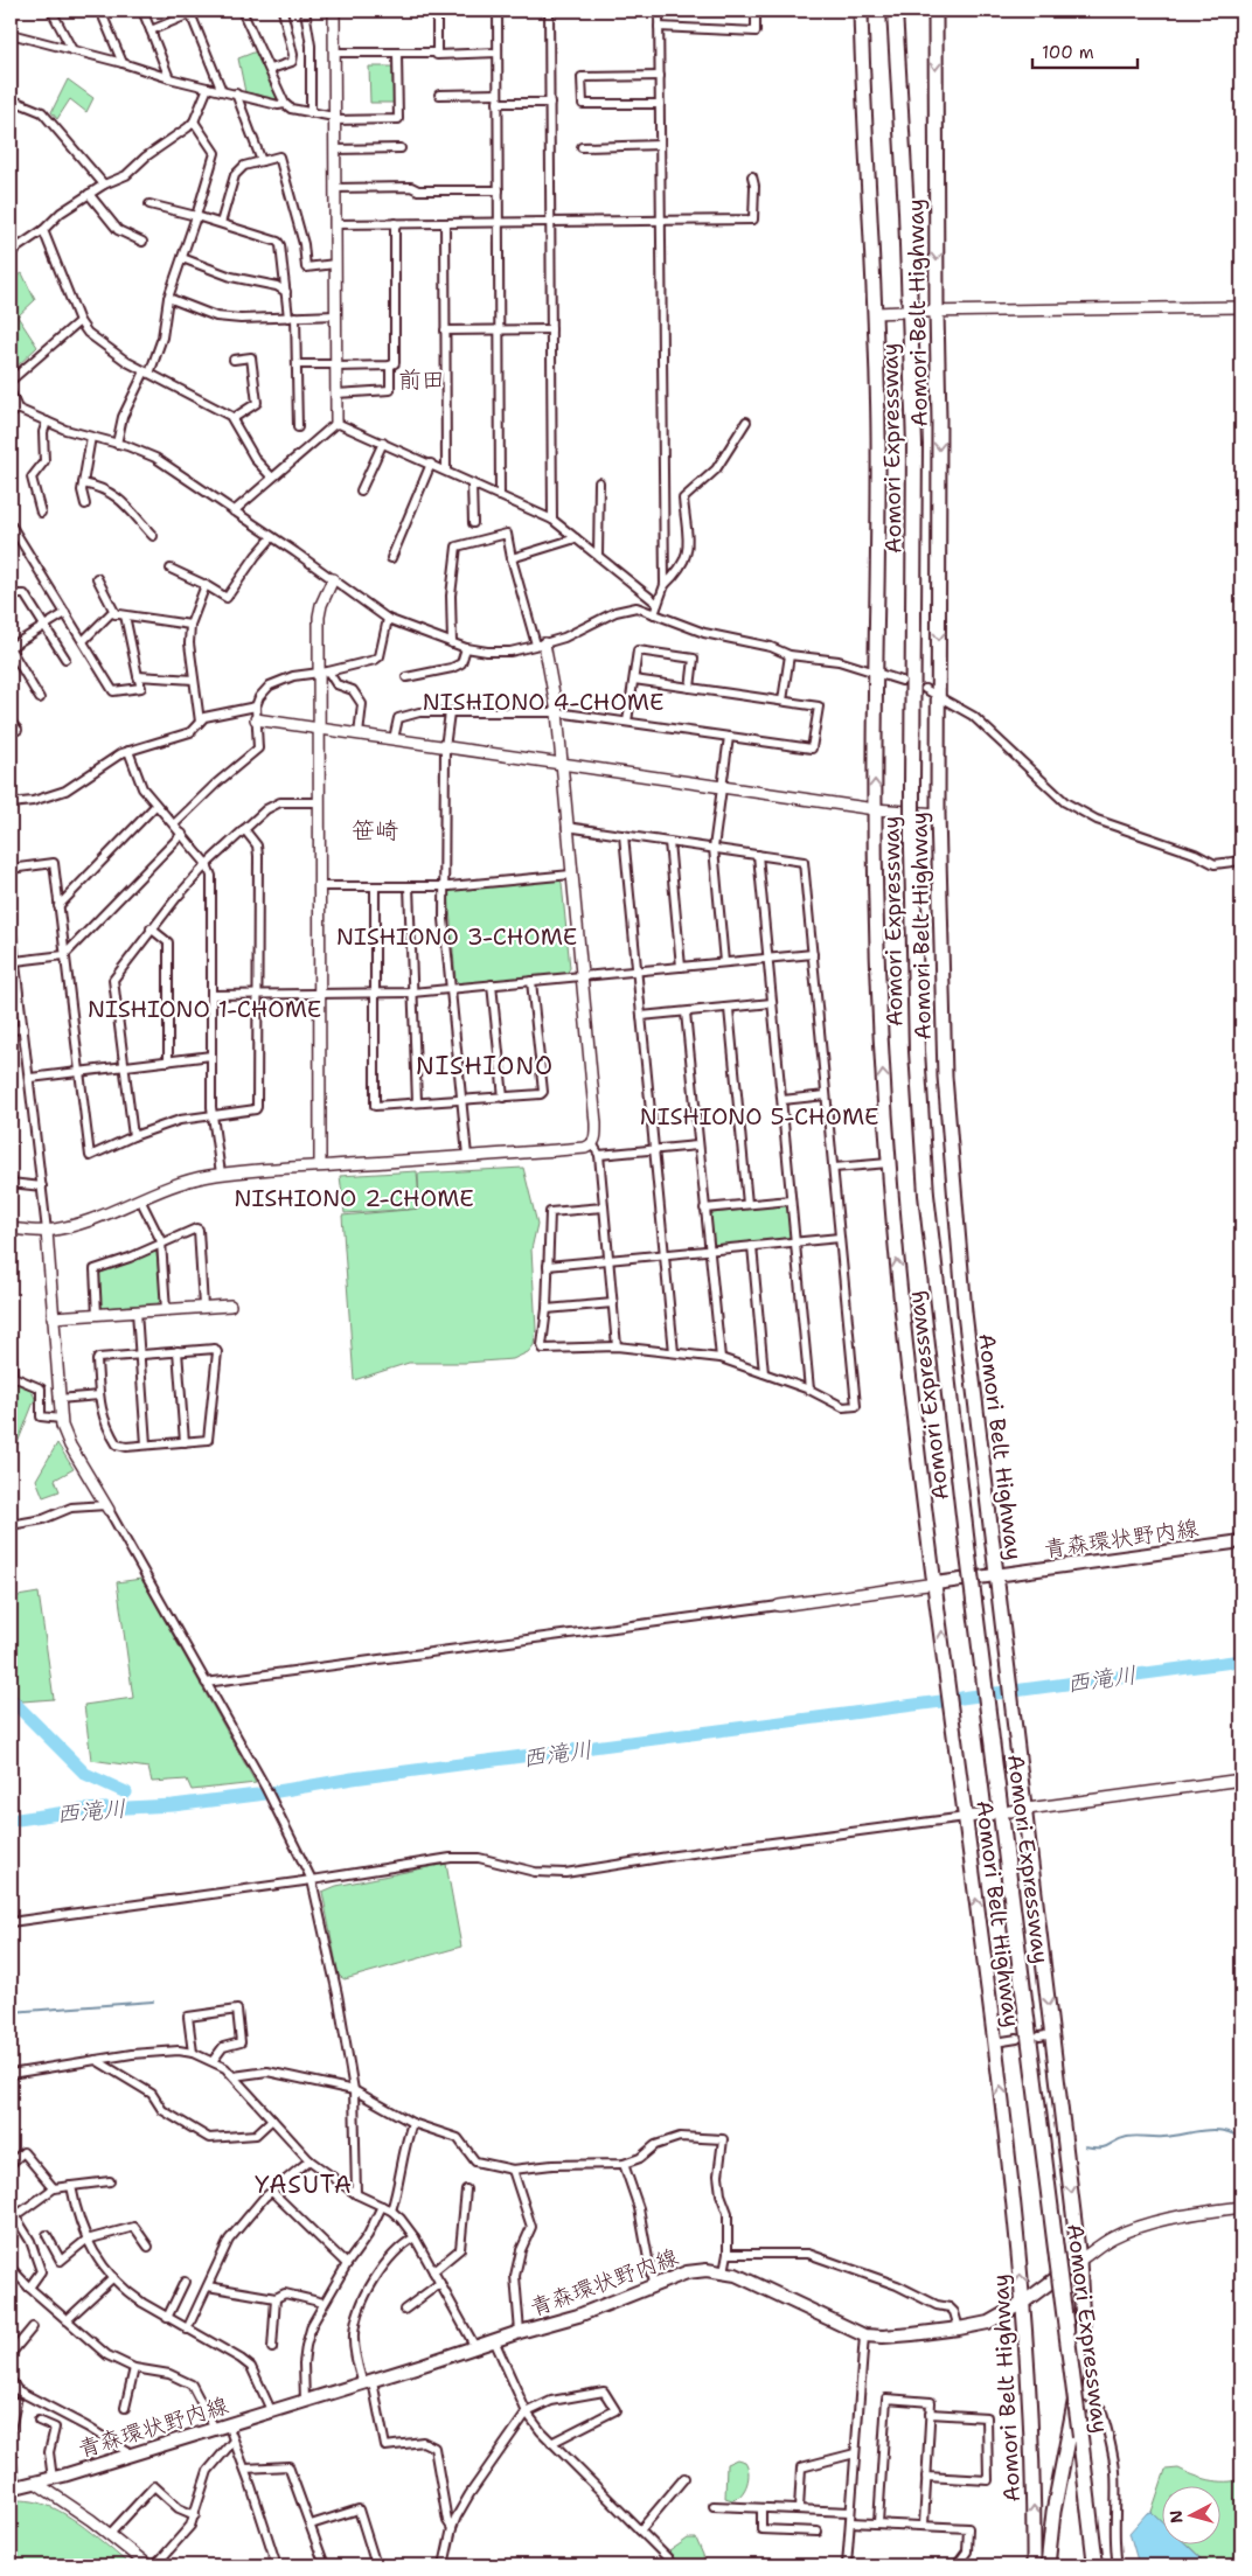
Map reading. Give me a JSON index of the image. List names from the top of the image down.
{
  "streets": {
    "highway": ["Aomori Belt Highway", "Aomori Expressway"],
    "main road": ["青森環状野内線"]
  },
  "crossings": [
    ["Aomori Belt Highway", "青森環状野内線"]
  ],
  "districts": [
    "前田",
    "NISHIONO 4-CHOME",
    "笹崎",
    "NISHIONO 3-CHOME",
    "NISHIONO 1-CHOME",
    "NISHIONO",
    "NISHIONO 5-CHOME",
    "NISHIONO 2-CHOME",
    "YASUTA"
  ],
  "water": ["西滝川"],
  "scale_bar": "100 m",
  "north": "left"
}
